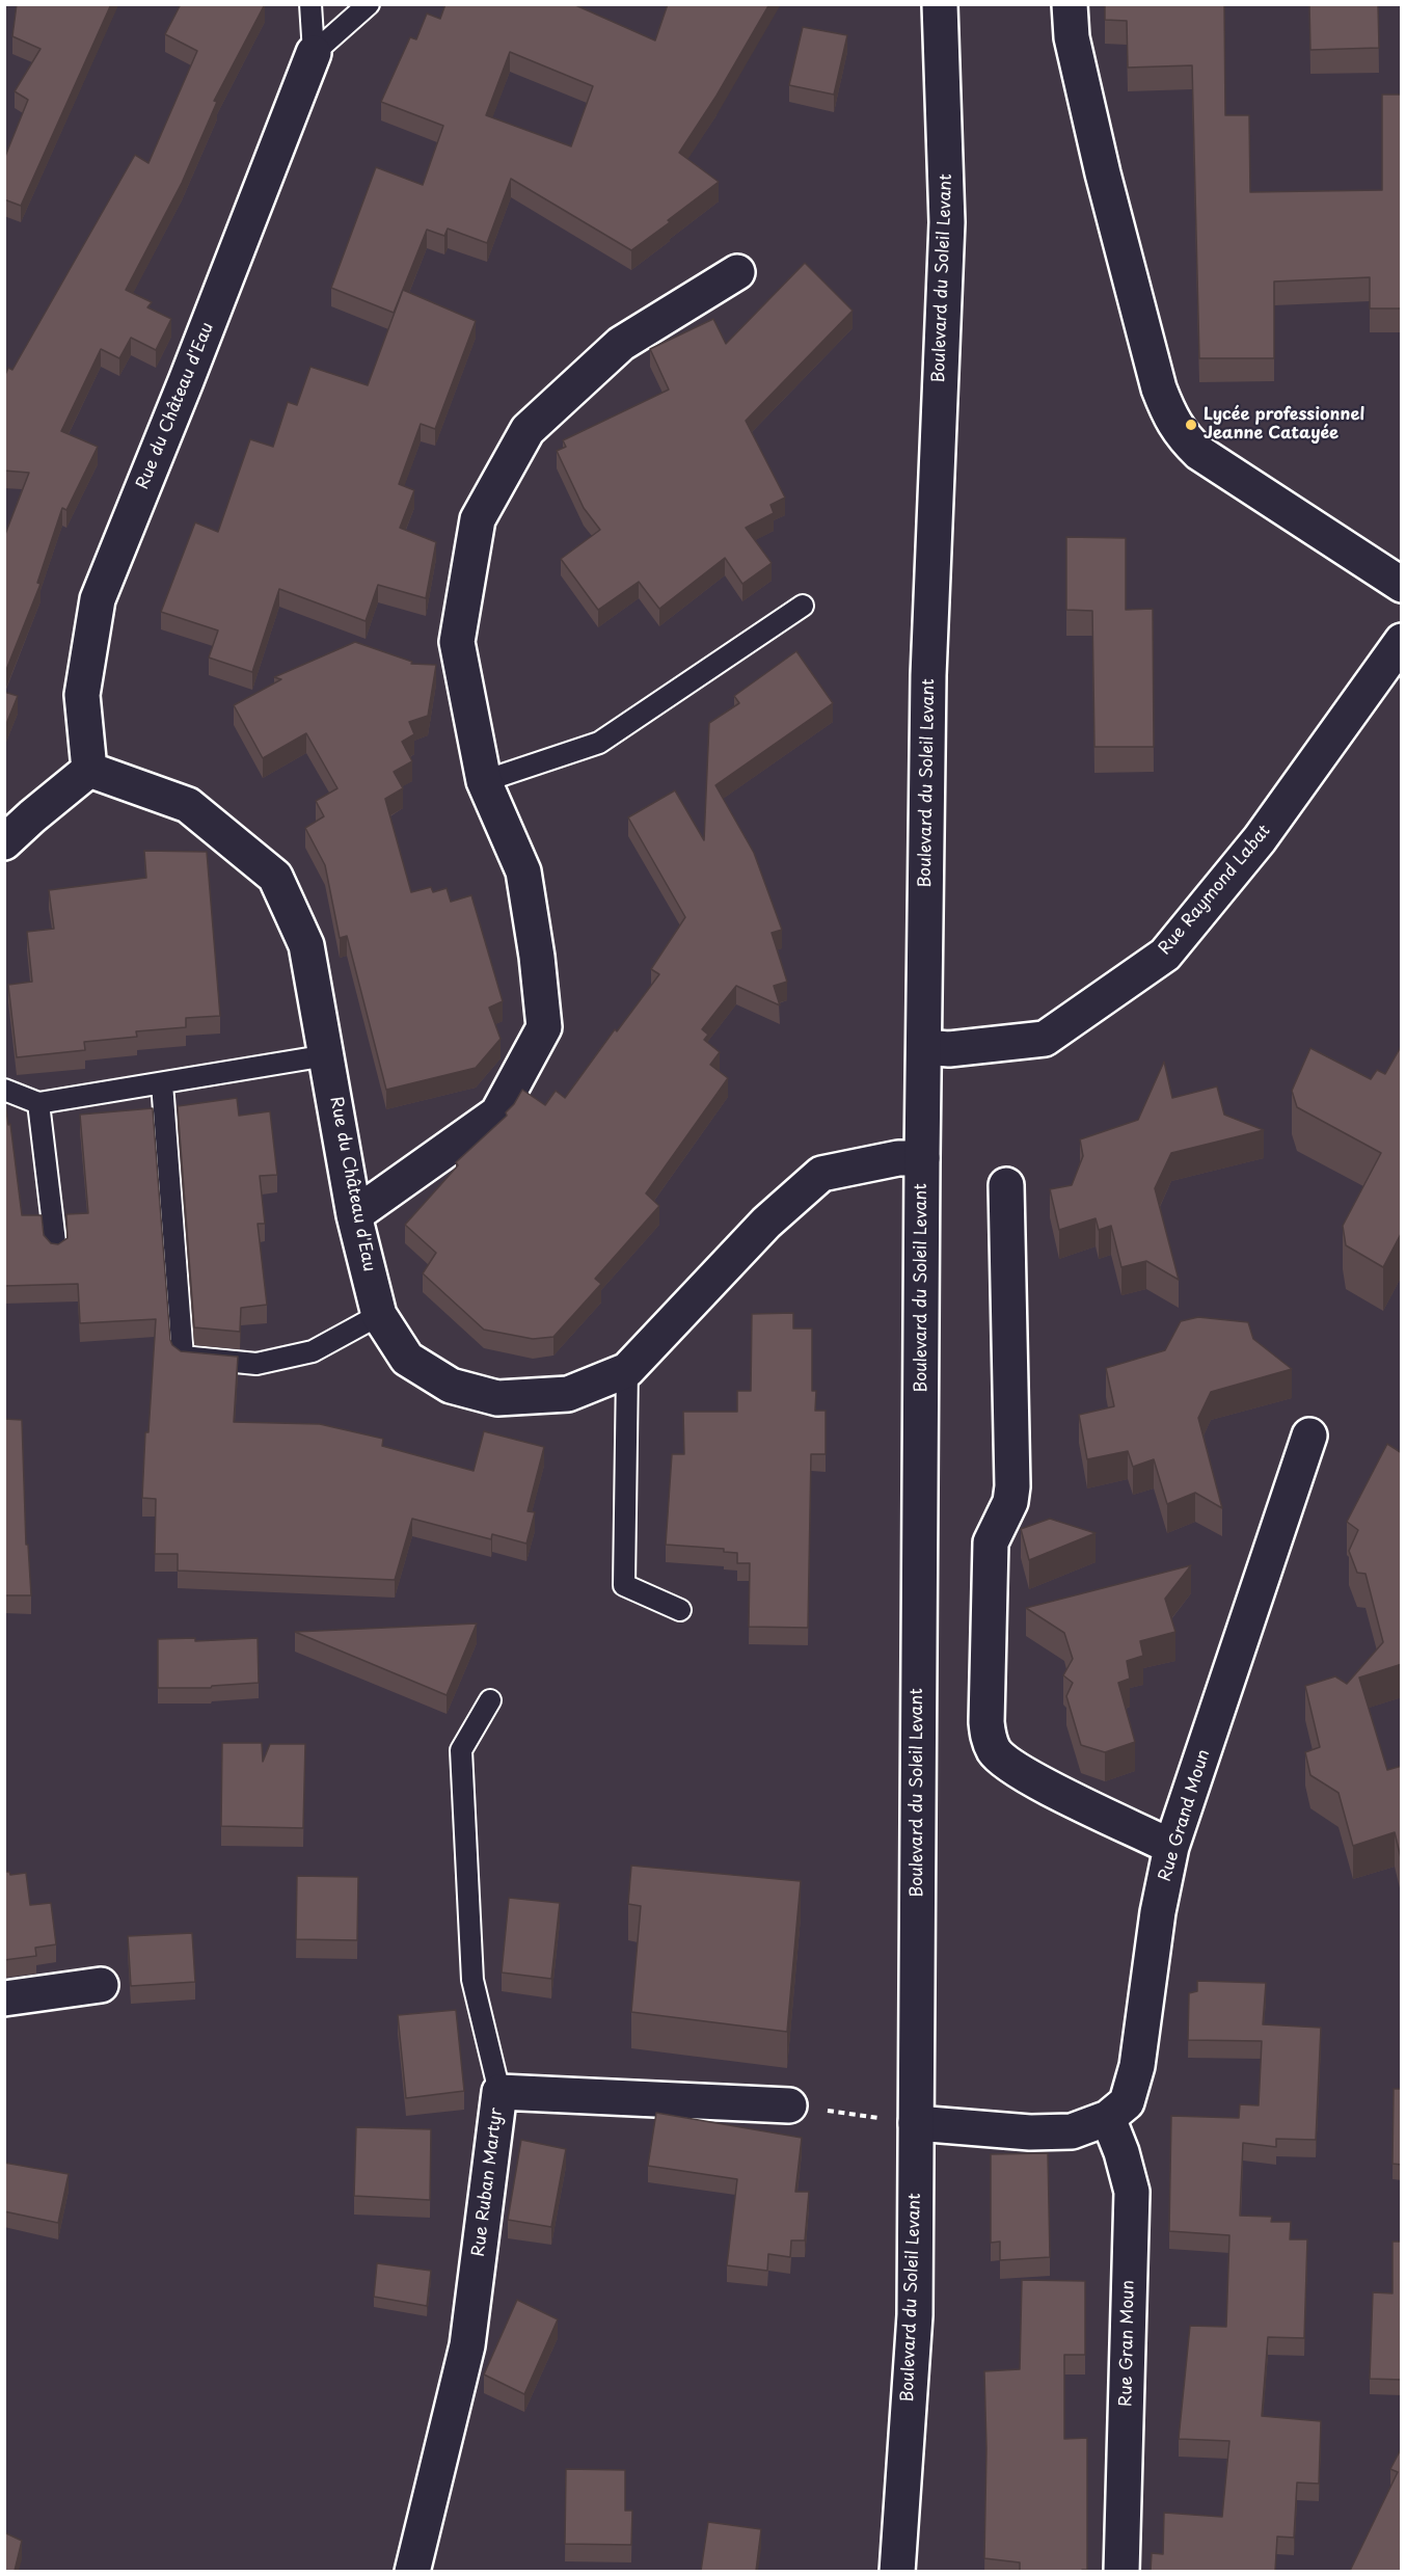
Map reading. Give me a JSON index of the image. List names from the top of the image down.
{
  "streets": {
    "street": [
      "Boulevard du Soleil Levant",
      "Rue du Château d'Eau",
      "Rue Raymond Labat",
      "Rue Grand Moun",
      "Rue Ruban Martyr",
      "Rue Gran Moun"
    ]
  },
  "crossings": [
    ["Boulevard du Soleil Levant", "Rue du Château d'Eau"],
    ["Boulevard du Soleil Levant", "Rue Raymond Labat"],
    ["Boulevard du Soleil Levant", "Rue Grand Moun"],
    ["Rue Grand Moun", "Rue Gran Moun"]
  ],
  "places": ["Lycée professionnel Jeanne Catayée"]
}
